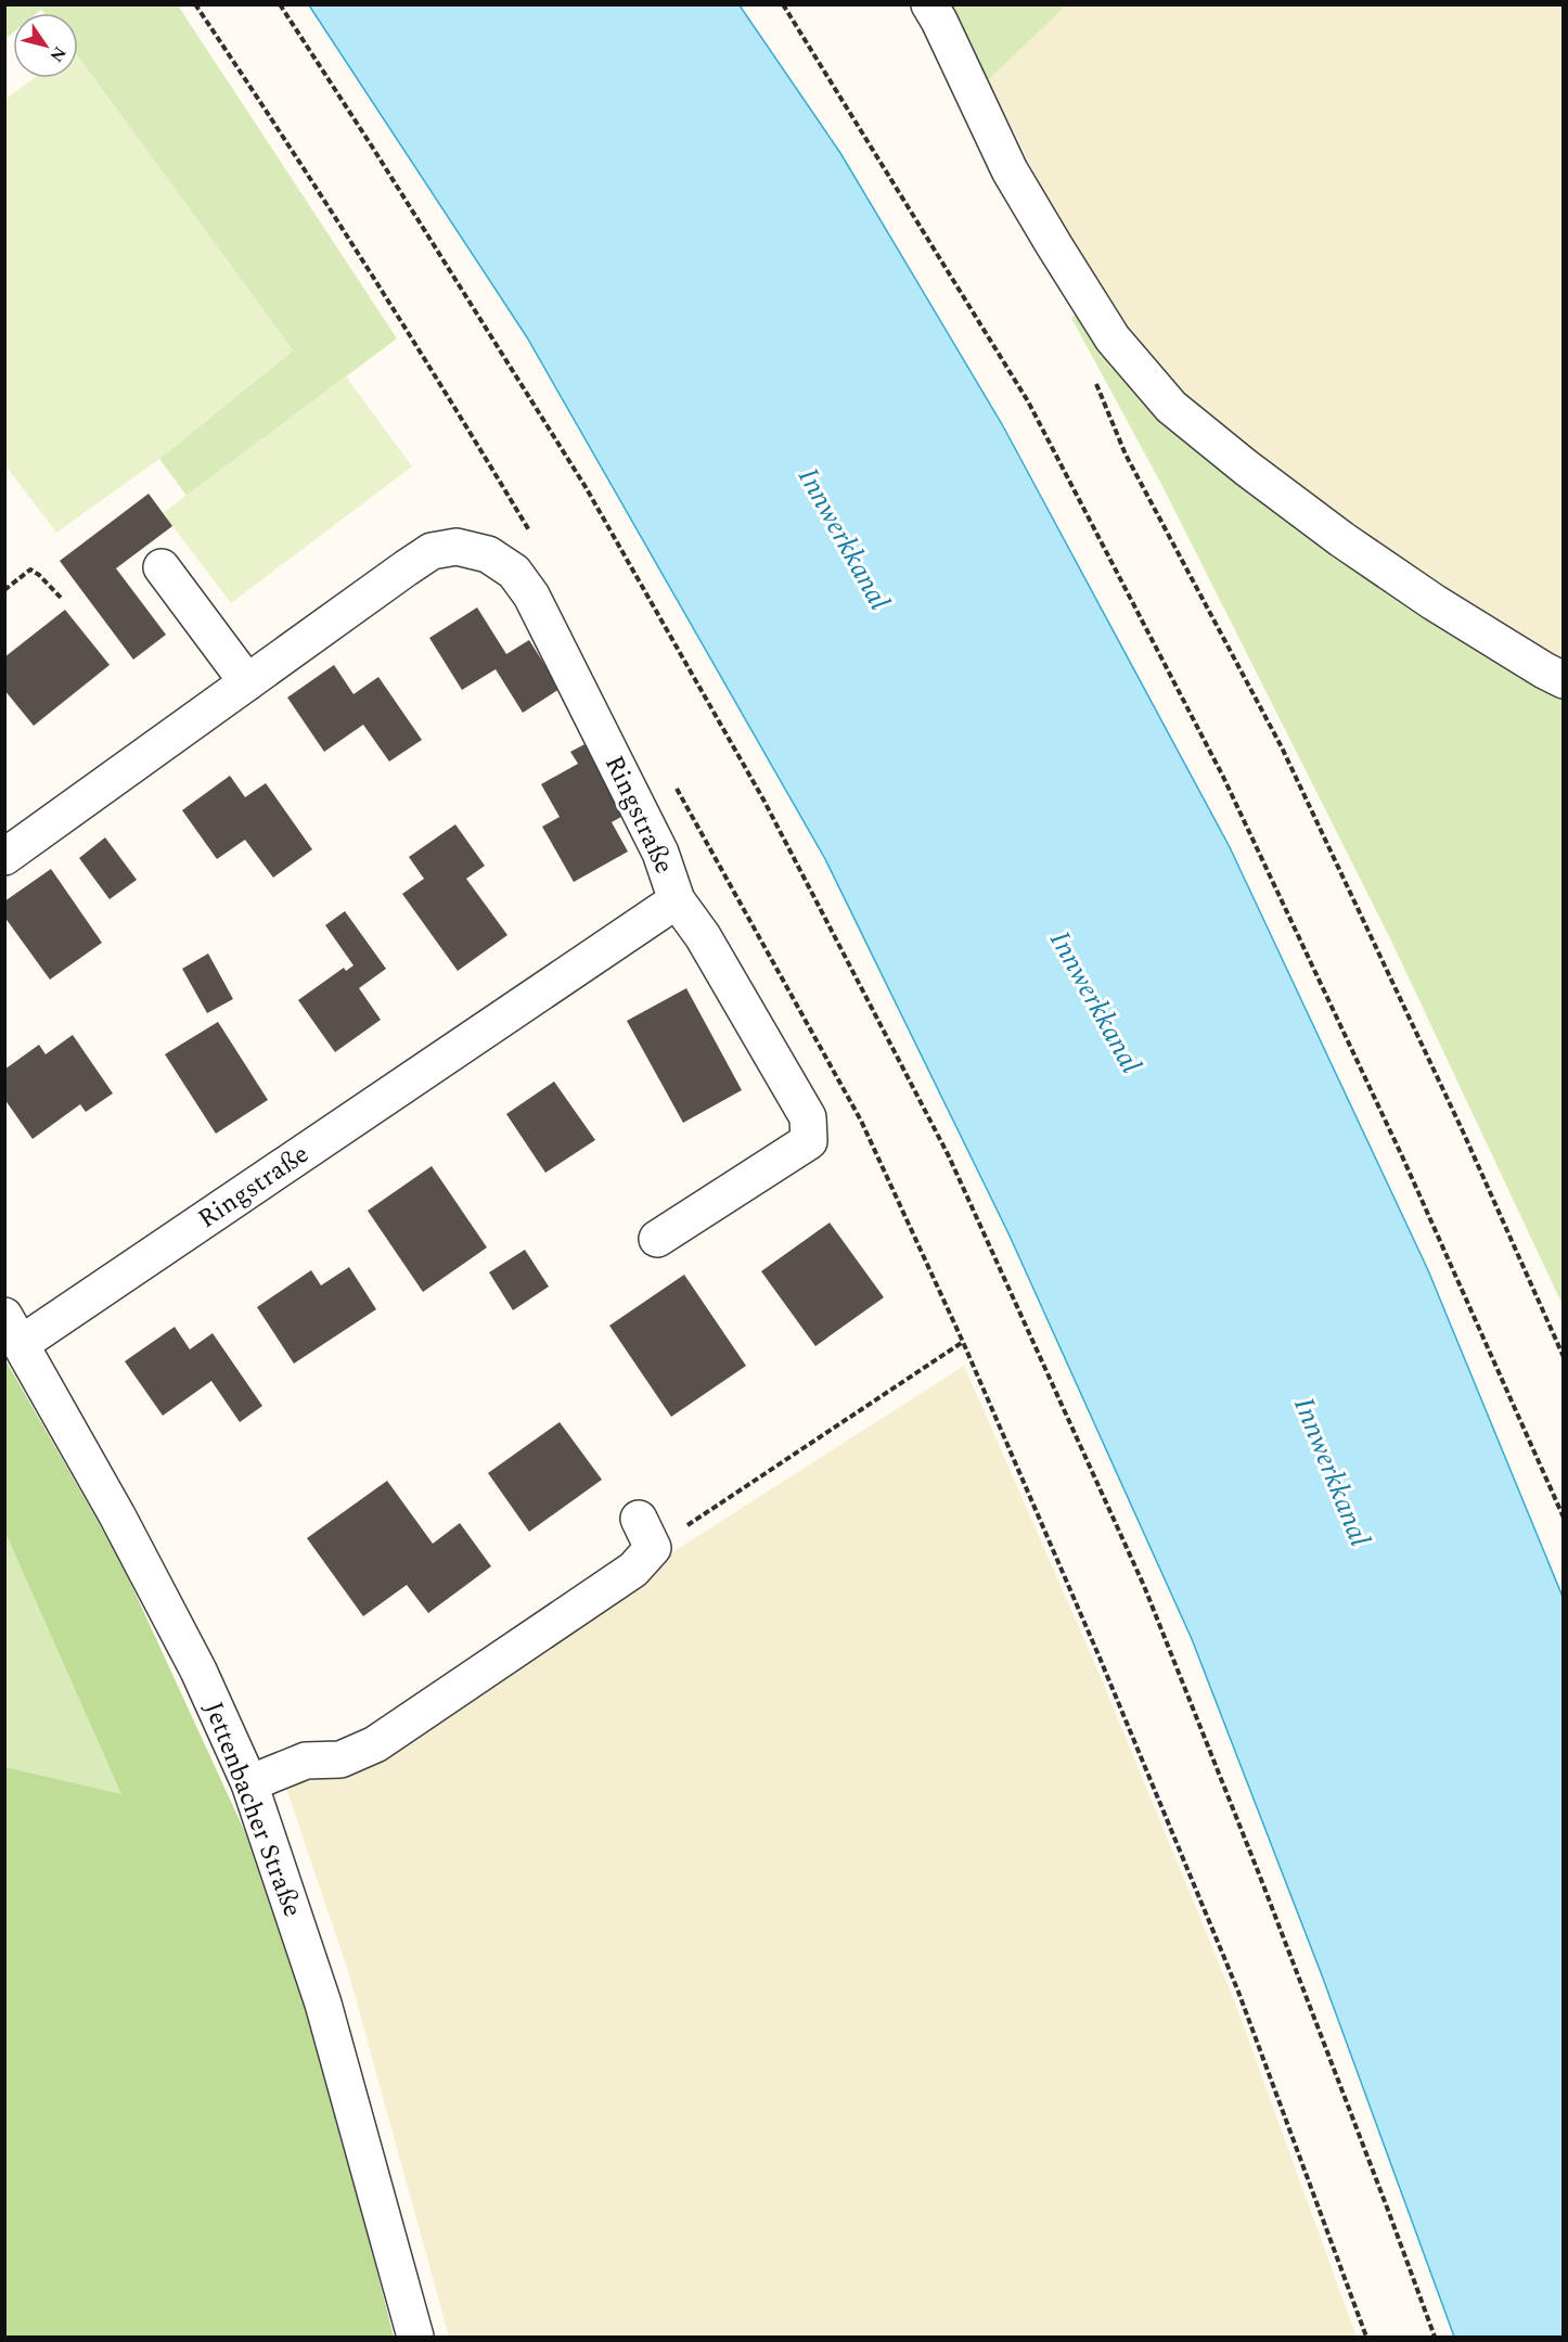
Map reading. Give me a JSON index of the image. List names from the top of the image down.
{
  "streets": {
    "street": ["Ringstraße", "Jettenbacher Straße"]
  },
  "crossings": [
    ["Ringstraße", "Jettenbacher Straße"]
  ],
  "water": ["Innwerkkanal"],
  "north": "bottom right"
}
